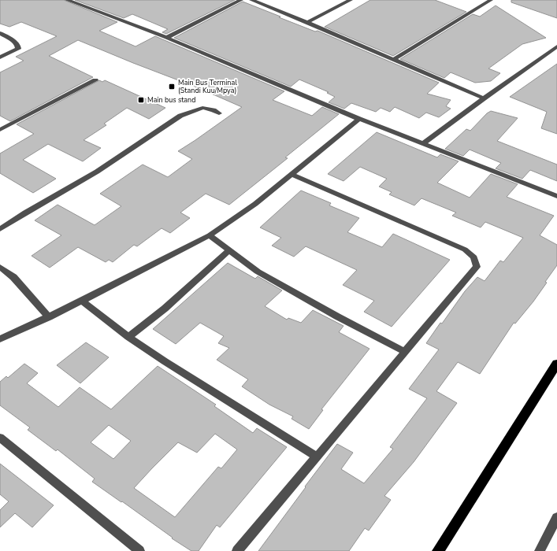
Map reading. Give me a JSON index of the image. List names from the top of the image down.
{
  "places": {
    "transit": ["Main Bus Terminal (Standi Kuu/Mpya)", "Main bus stand"]
  }
}
